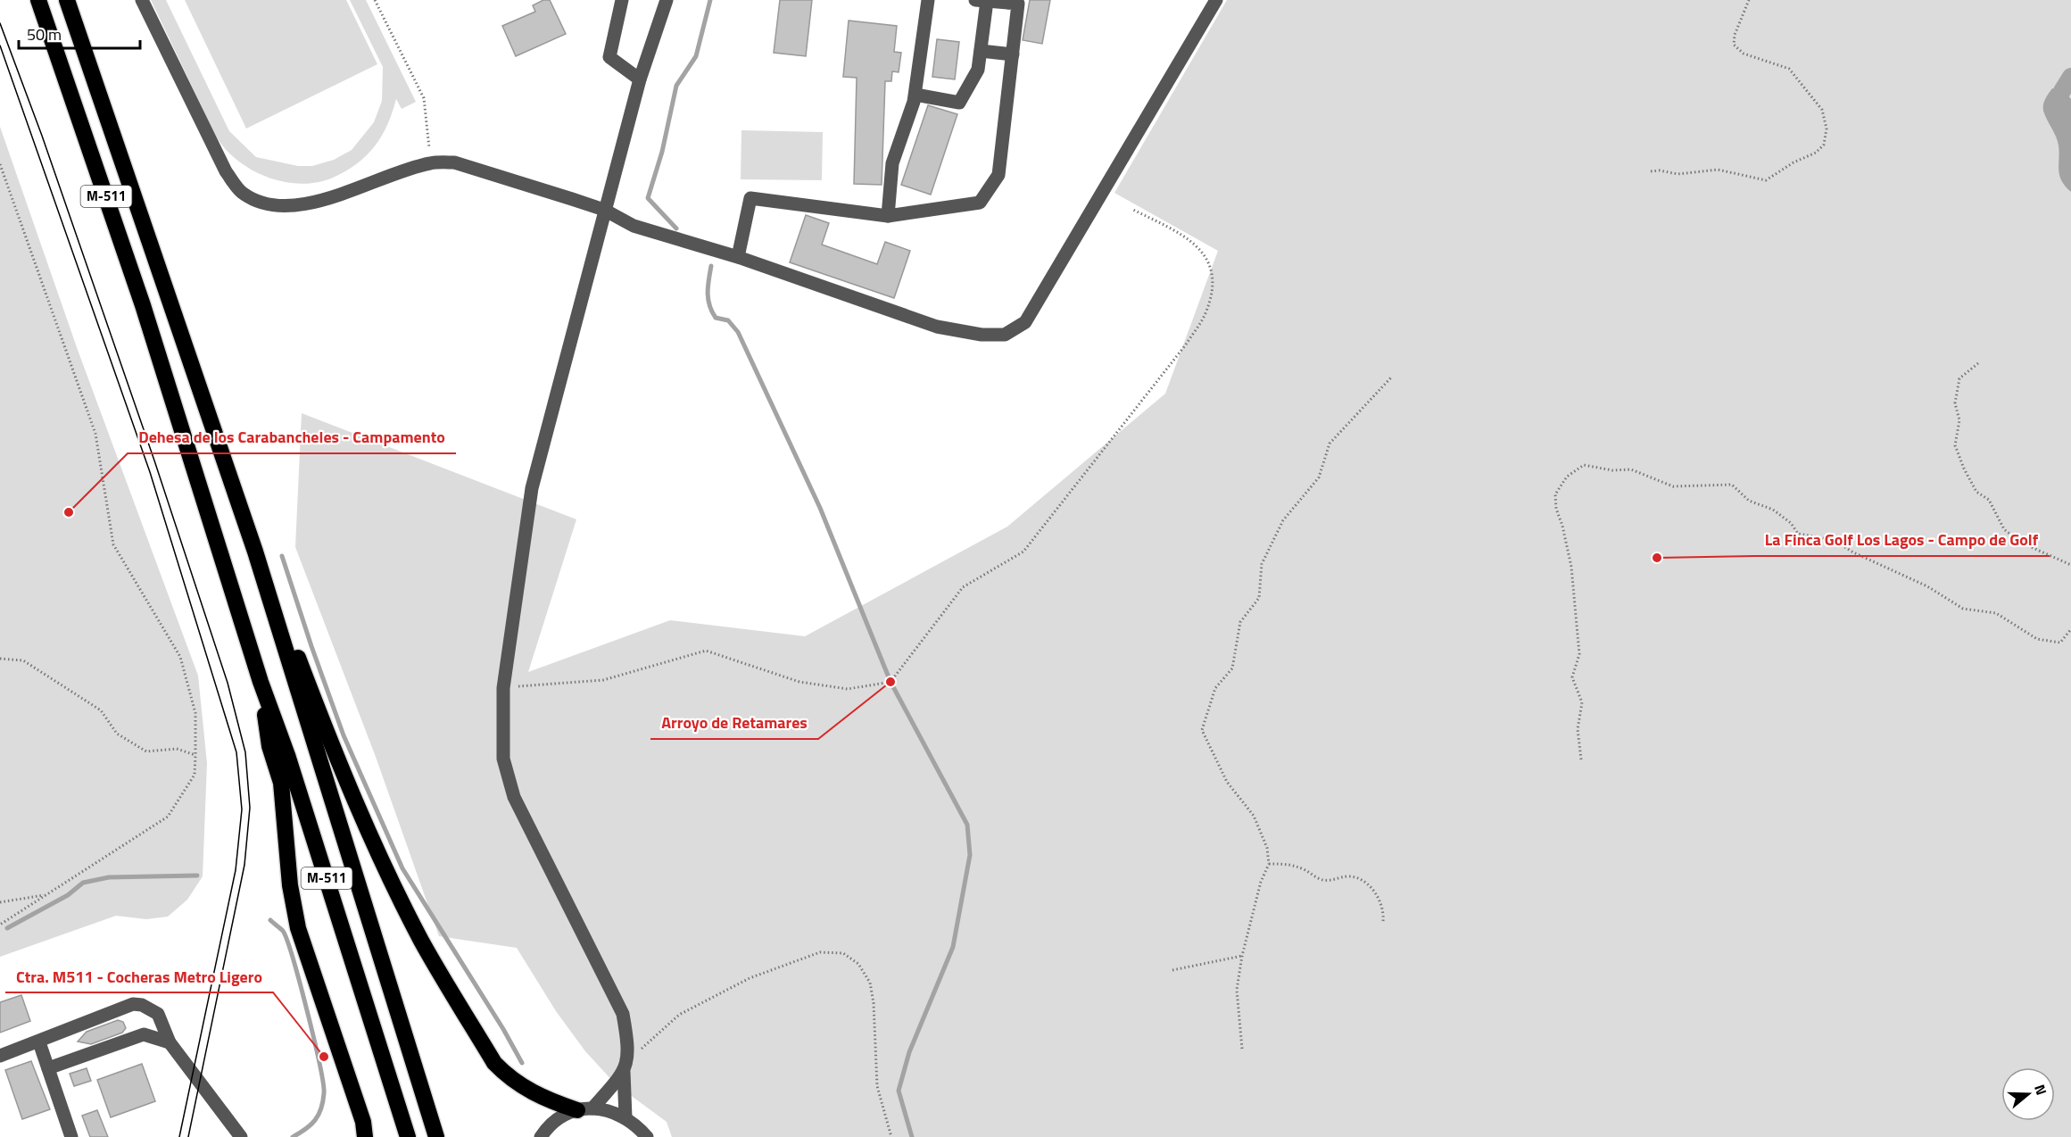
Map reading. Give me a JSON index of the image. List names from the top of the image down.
{
  "streets": {
    "highway": ["M-511"]
  },
  "places": [
    "Dehesa de los Carabancheles - Campamento",
    "La Finca Golf Los Lagos - Campo de Golf",
    "Arroyo de Retamares",
    "Ctra. M511 - Cocheras Metro Ligero"
  ],
  "scale_bar": "50 m",
  "north": "right"
}
